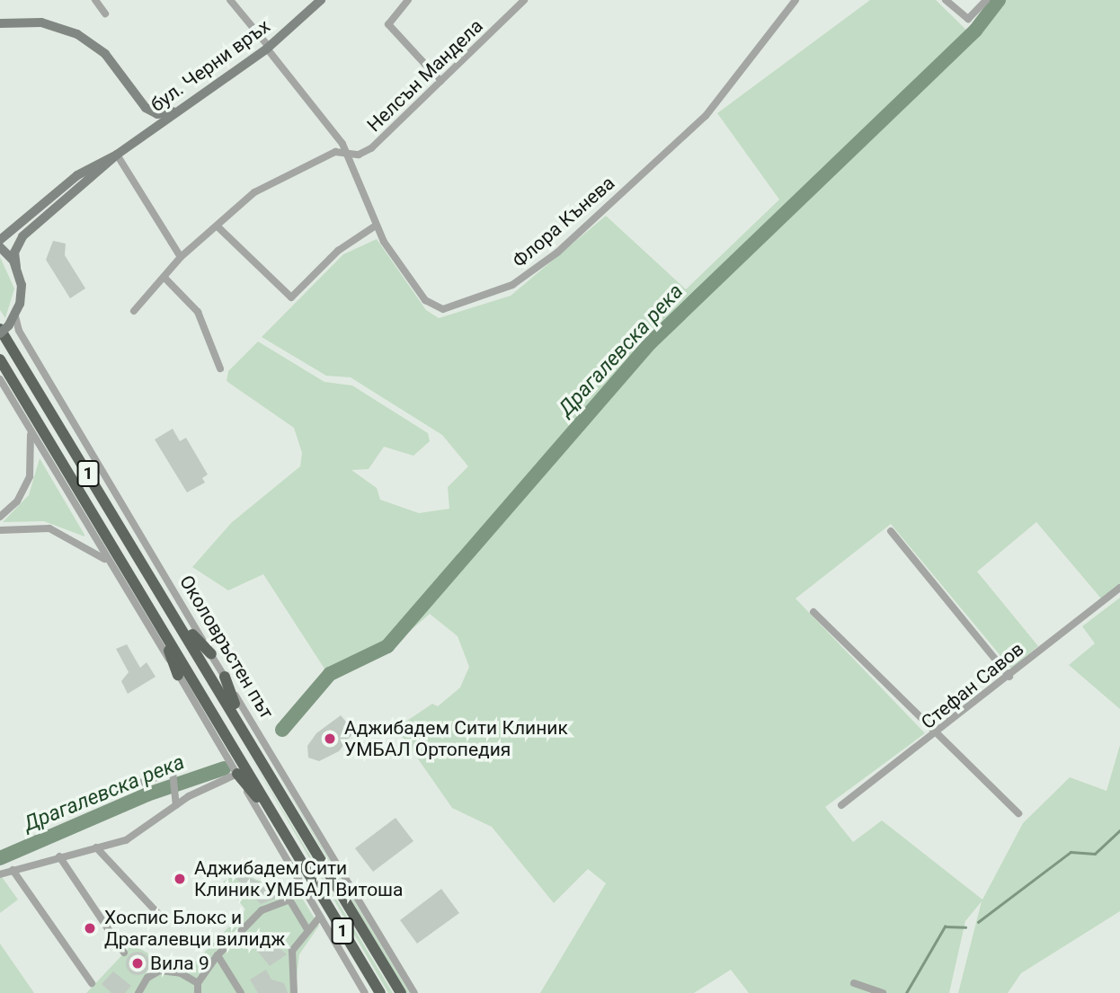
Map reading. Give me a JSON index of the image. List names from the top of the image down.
{
  "streets": {
    "highway": ["1", "Околовръстен път"],
    "main road": ["бул. Черни връх"],
    "street": ["Нелсън Мандела", "Флора Кънева", "Стефан Савов"]
  },
  "crossings": [
    ["бул. Черни връх", "Флора Кънева"],
    ["Нелсън Мандела", "Флора Кънева"]
  ],
  "water": ["Драгалевска река"],
  "places": [
    "Аджибадем Сити Клиник УМБАЛ Ортопедия",
    "Аджибадем Сити Клиник УМБАЛ Витоша",
    "Хоспис Блокс и Драгалевци вилидж",
    "Вила 9"
  ]
}
